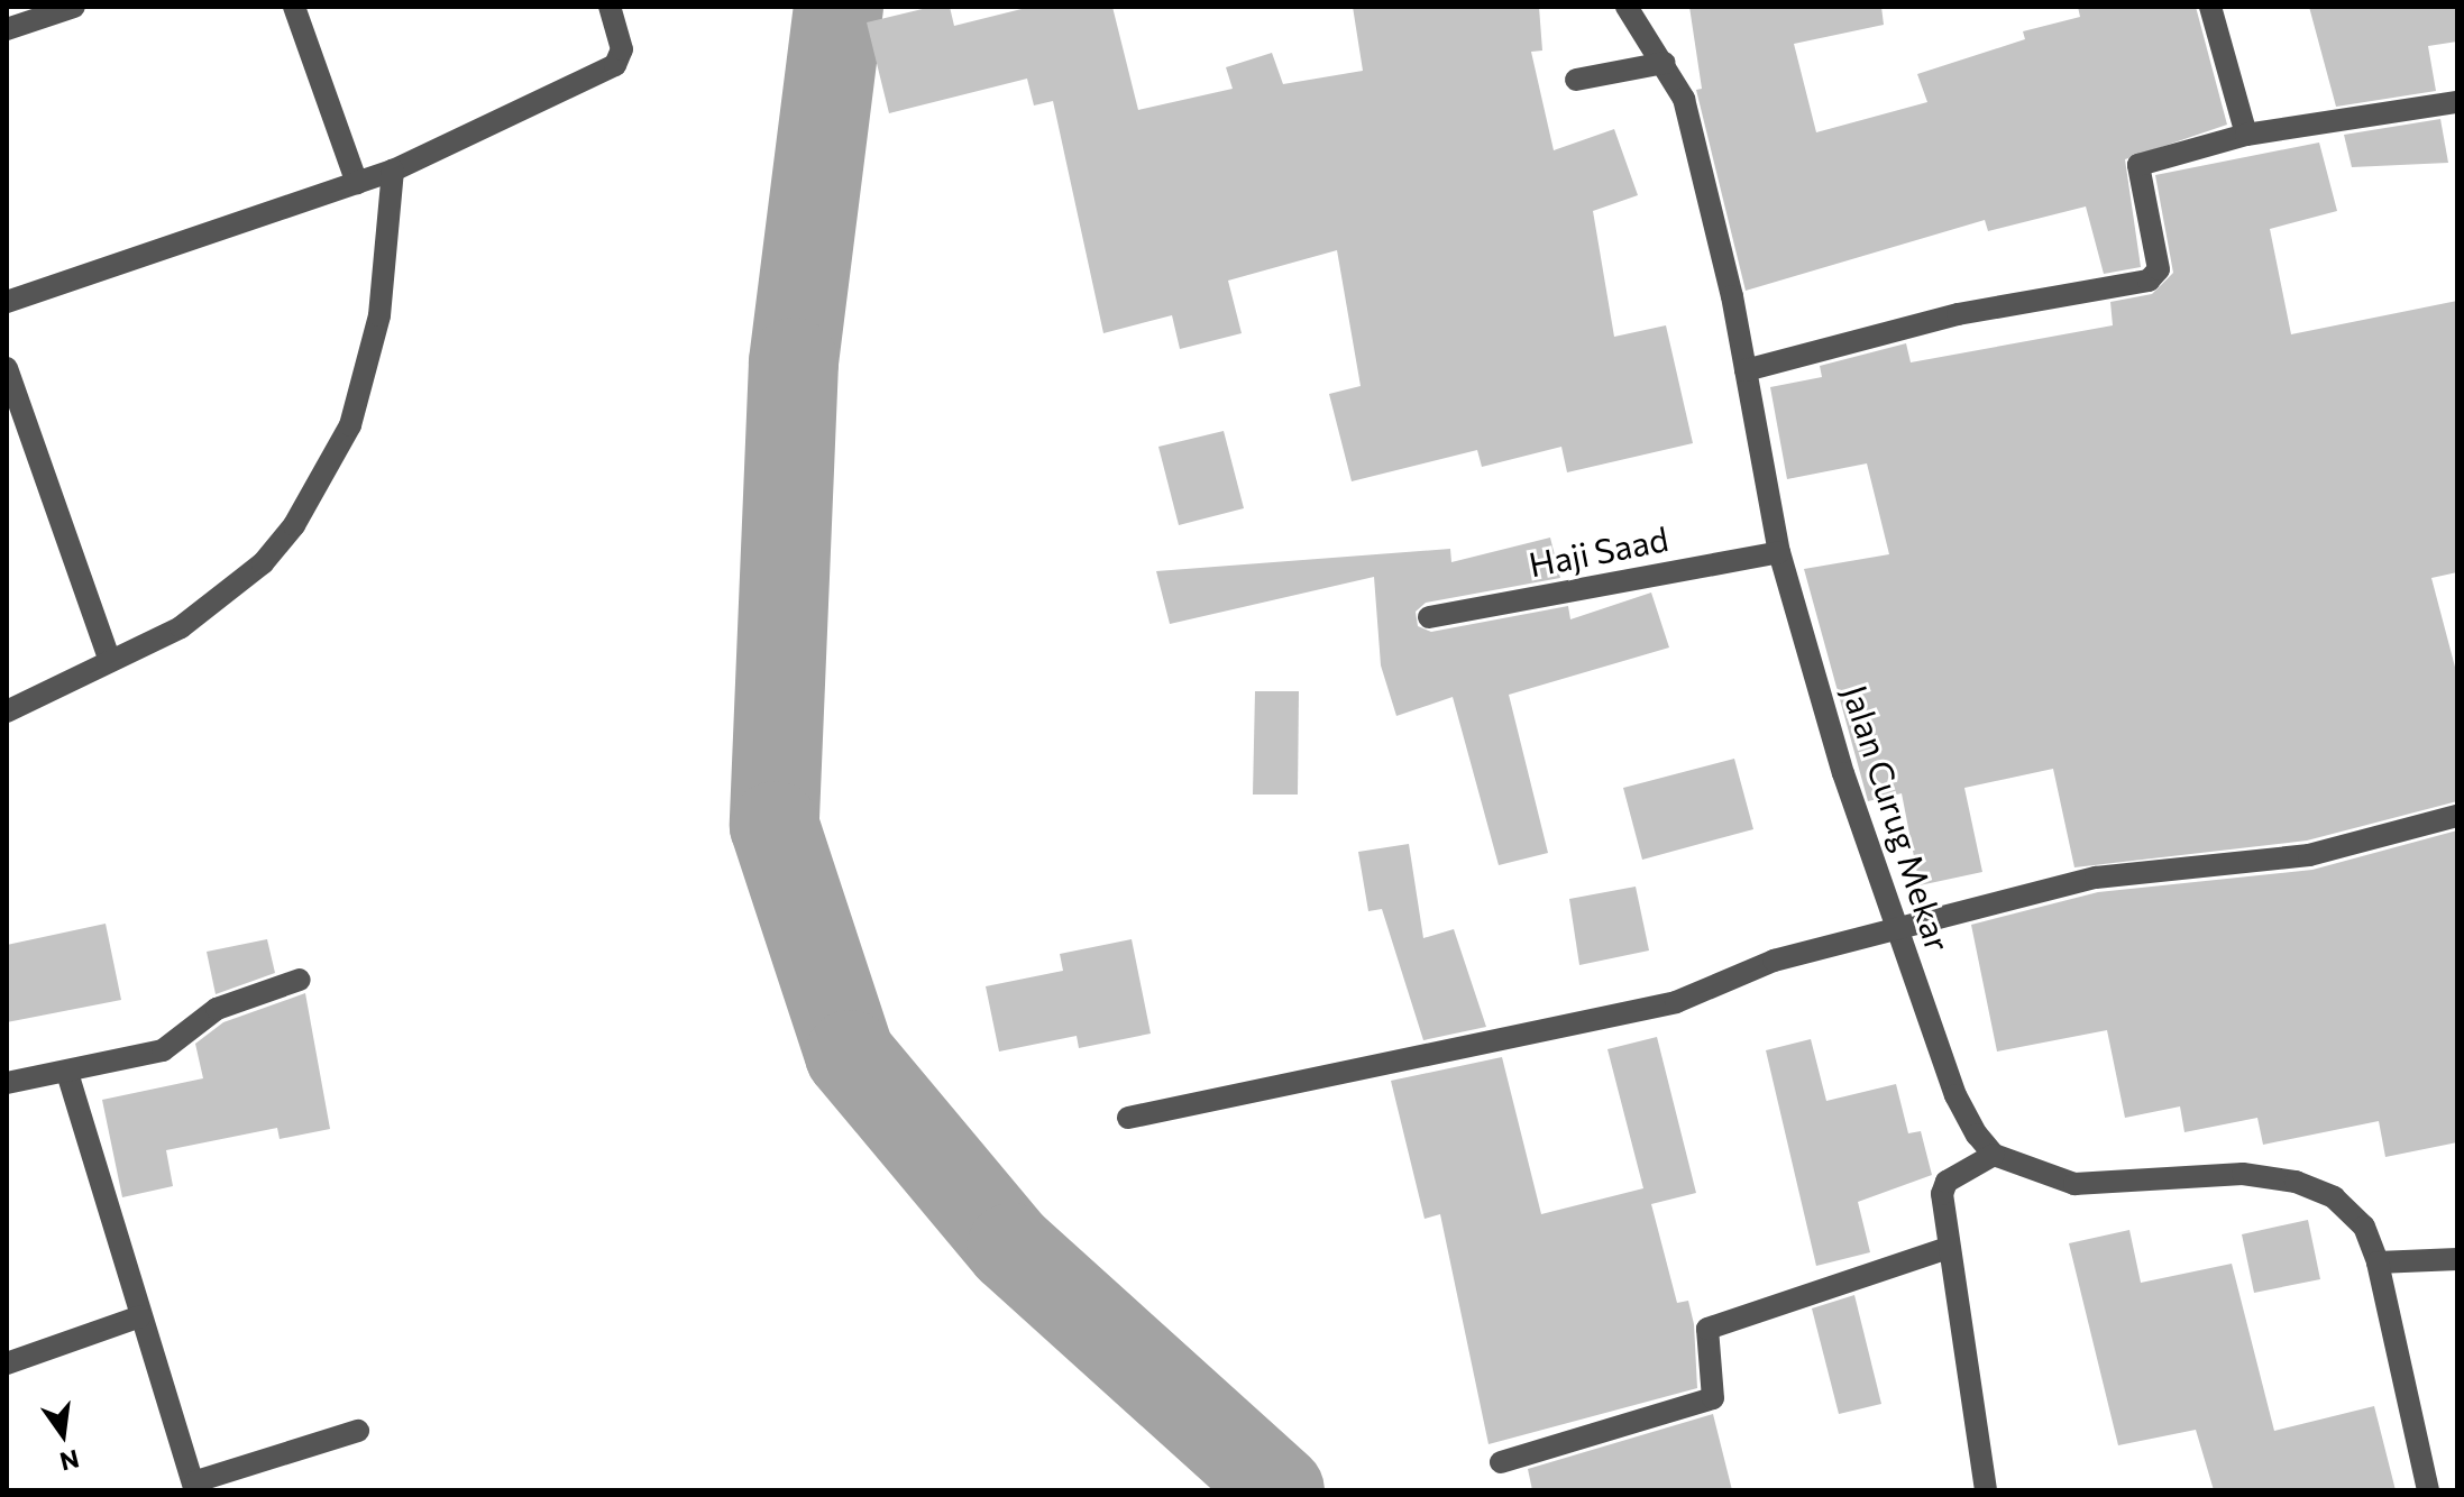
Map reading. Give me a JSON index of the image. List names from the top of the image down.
{
  "streets": {
    "street": ["Haji Saad", "Jalan Curug Mekar"]
  },
  "crossings": [
    ["Haji Saad", "Jalan Curug Mekar"]
  ],
  "north": "bottom"
}
